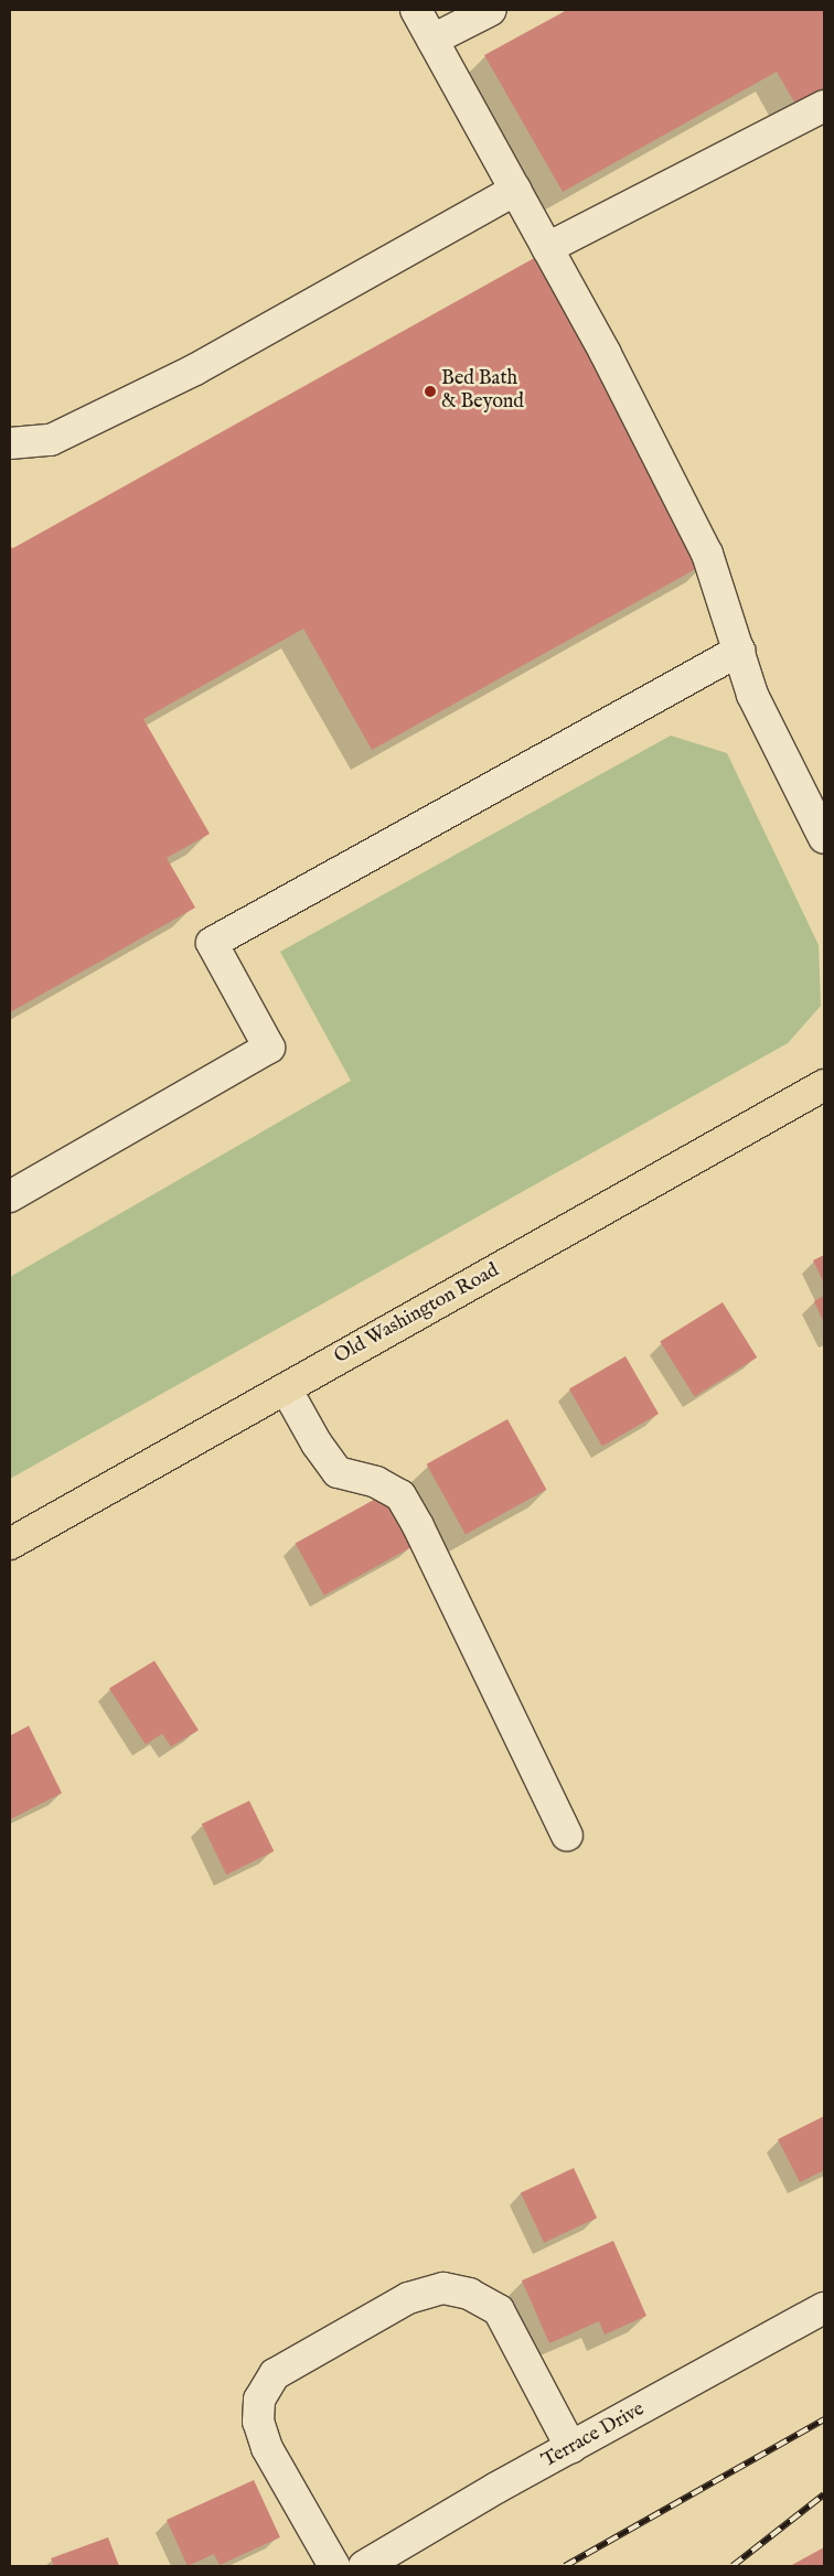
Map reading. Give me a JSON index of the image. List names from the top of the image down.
{
  "streets": {
    "main road": ["Old Washington Road"],
    "street": ["Terrace Drive"]
  },
  "places": ["Bed Bath & Beyond"]
}
